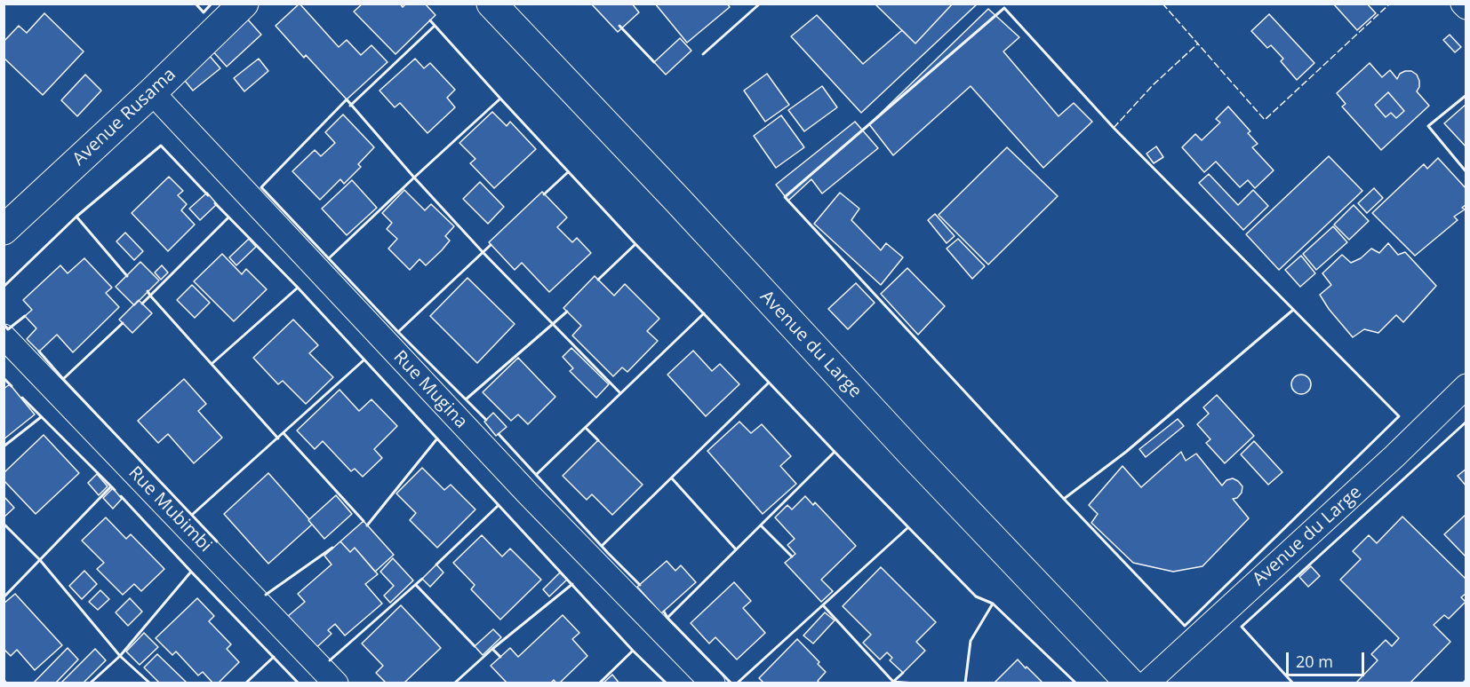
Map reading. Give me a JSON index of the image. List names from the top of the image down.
{
  "streets": {
    "main road": ["Avenue Rusama", "Avenue du Large"],
    "street": ["Rue Mugina", "Rue Mubimbi"]
  },
  "crossings": [
    ["Avenue Rusama", "Rue Mugina"]
  ],
  "scale_bar": "20 m"
}
